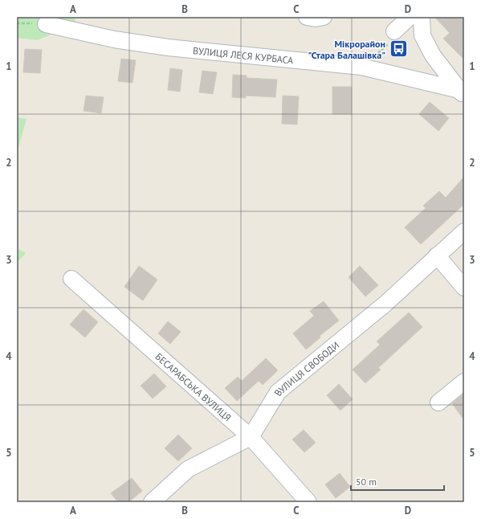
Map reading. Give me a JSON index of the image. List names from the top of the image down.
{
  "streets": {
    "street": ["ВУЛИЦЯ ЛЕСЯ КУРБАСА", "ВУЛИЦЯ СВОБОДИ", "БЕСАРАБСЬКА ВУЛИЦЯ"]
  },
  "crossings": [
    ["ВУЛИЦЯ СВОБОДИ", "БЕСАРАБСЬКА ВУЛИЦЯ"]
  ],
  "places": {
    "bus stop": ["Мікрорайон \"Стара Балашівка\""]
  },
  "scale_bar": "50 m",
  "grid": {
    "columns": [
      "A",
      "B",
      "C",
      "D"
    ],
    "rows": [
      "1",
      "2",
      "3",
      "4",
      "5"
    ]
  }
}
